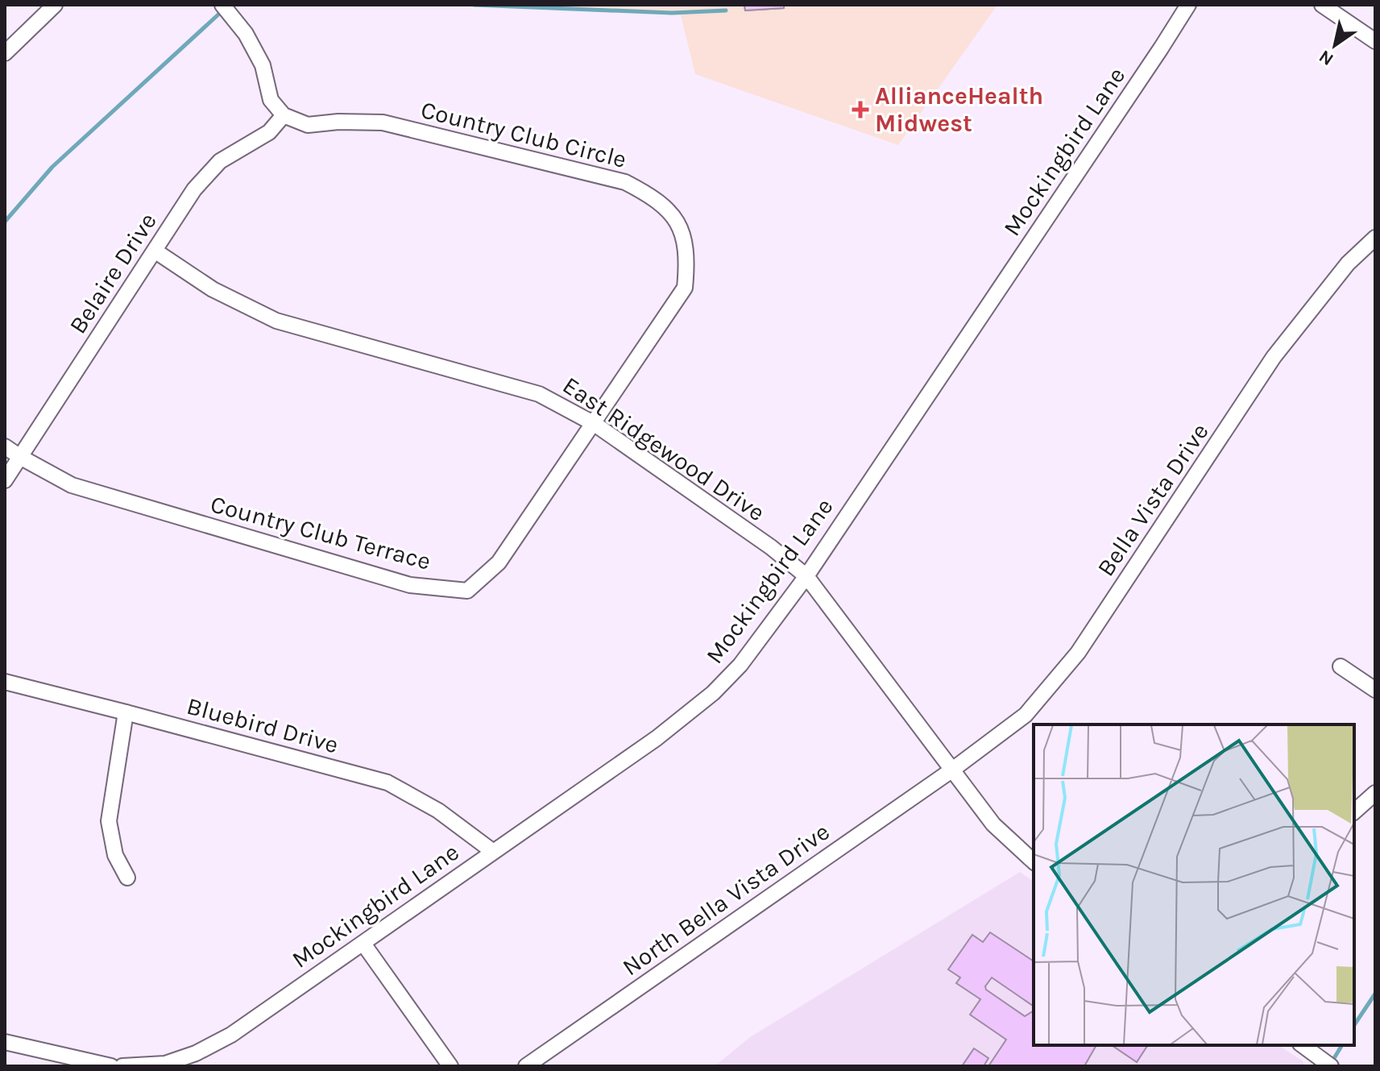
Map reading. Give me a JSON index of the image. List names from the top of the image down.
{
  "streets": {
    "street": [
      "Country Club Circle",
      "Mockingbird Lane",
      "Belaire Drive",
      "East Ridgewood Drive",
      "Bella Vista Drive",
      "Country Club Terrace",
      "Bluebird Drive",
      "North Bella Vista Drive"
    ]
  },
  "crossings": [
    ["Country Club Circle", "Belaire Drive"],
    ["Country Club Circle", "East Ridgewood Drive"],
    ["Country Club Circle", "Country Club Terrace"],
    ["Mockingbird Lane", "East Ridgewood Drive"],
    ["Mockingbird Lane", "Bluebird Drive"],
    ["Belaire Drive", "East Ridgewood Drive"],
    ["Belaire Drive", "Country Club Terrace"],
    ["East Ridgewood Drive", "Bella Vista Drive"],
    ["East Ridgewood Drive", "Country Club Terrace"],
    ["East Ridgewood Drive", "North Bella Vista Drive"],
    ["Bella Vista Drive", "North Bella Vista Drive"]
  ],
  "places": {
    "health": ["AllianceHealth Midwest"]
  },
  "north": "bottom left"
}
